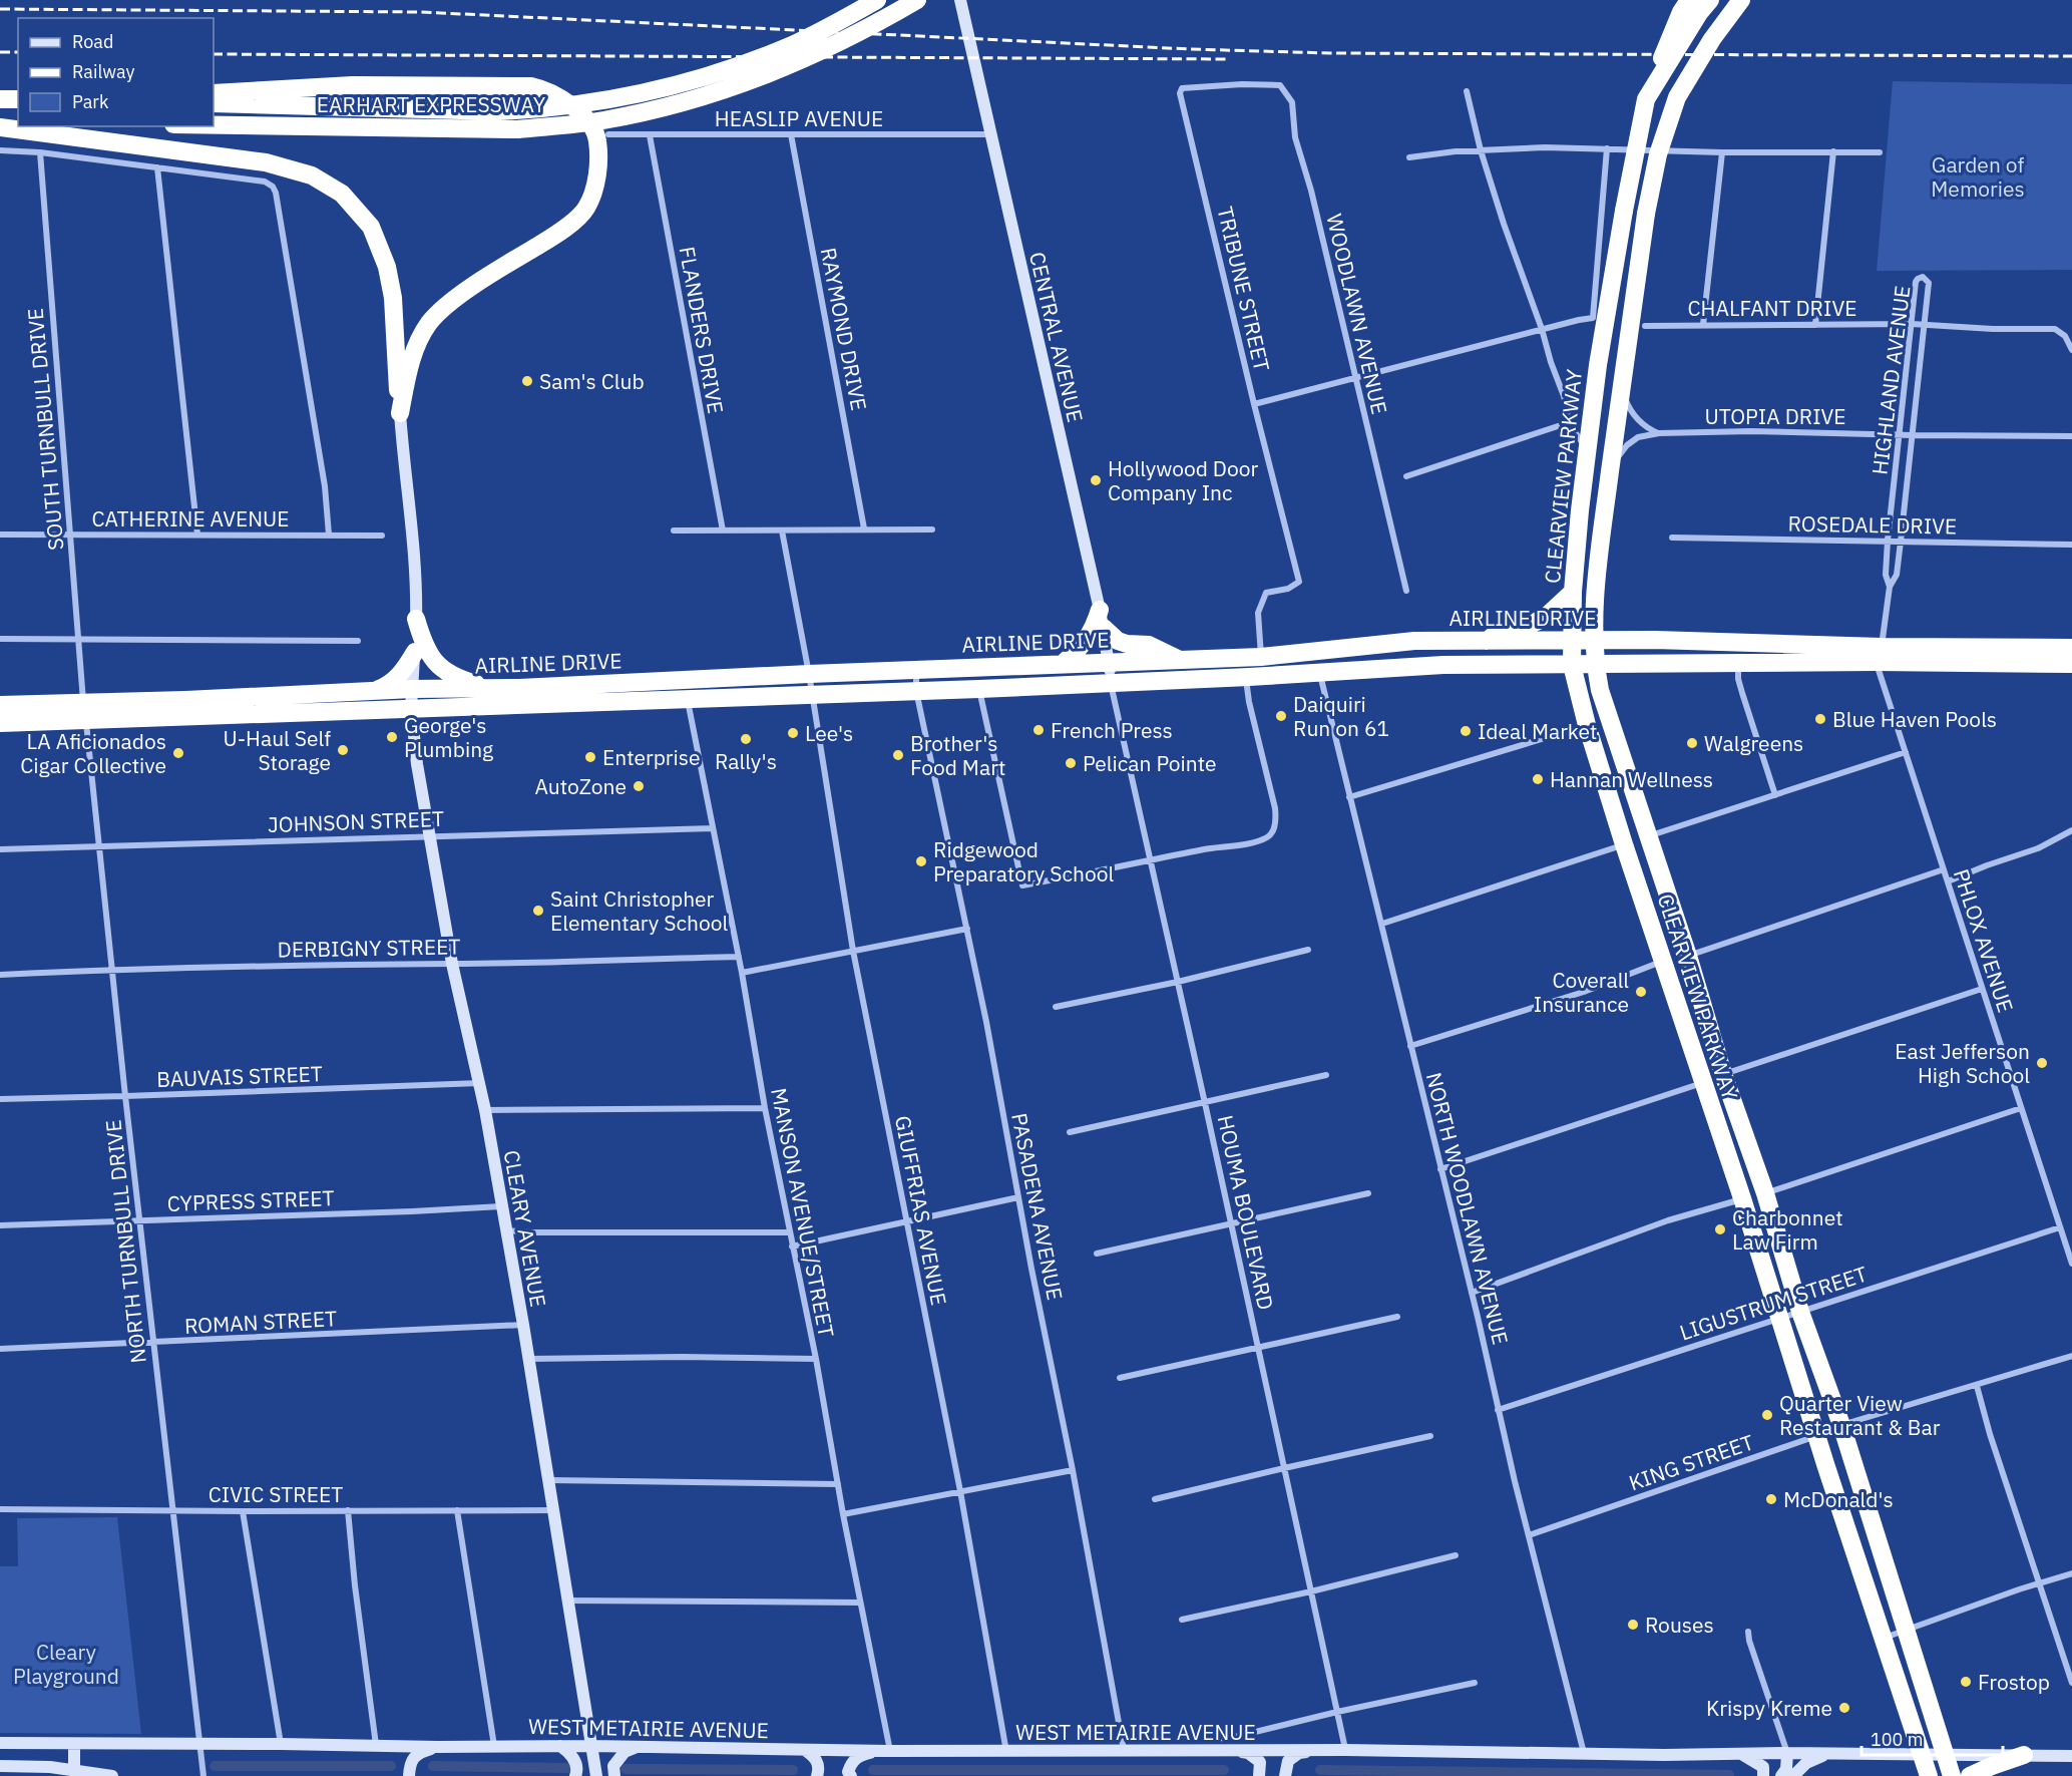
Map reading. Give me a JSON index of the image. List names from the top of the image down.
{
  "streets": {
    "highway": ["EARHART EXPRESSWAY", "CLEARVIEW PARKWAY", "AIRLINE DRIVE"],
    "main road": ["CENTRAL AVENUE", "CLEARY AVENUE", "WEST METAIRIE AVENUE"],
    "street": [
      "HEASLIP AVENUE",
      "TRIBUNE STREET",
      "CHALFANT DRIVE",
      "WOODLAWN AVENUE",
      "RAYMOND DRIVE",
      "FLANDERS DRIVE",
      "HIGHLAND AVENUE",
      "UTOPIA DRIVE",
      "SOUTH TURNBULL DRIVE",
      "CATHERINE AVENUE",
      "ROSEDALE DRIVE",
      "JOHNSON STREET",
      "PHLOX AVENUE",
      "DERBIGNY STREET",
      "BAUVAIS STREET",
      "CYPRESS STREET",
      "PASADENA AVENUE",
      "NORTH WOODLAWN AVENUE",
      "GIUFFRIAS AVENUE",
      "MANSON AVENUE/STREET",
      "HOUMA BOULEVARD",
      "NORTH TURNBULL DRIVE",
      "LIGUSTRUM STREET",
      "ROMAN STREET",
      "KING STREET",
      "CIVIC STREET"
    ]
  },
  "crossings": [
    ["HEASLIP AVENUE", "RAYMOND DRIVE"],
    ["HEASLIP AVENUE", "FLANDERS DRIVE"],
    ["HEASLIP AVENUE", "CENTRAL AVENUE"],
    ["TRIBUNE STREET", "WOODLAWN AVENUE"],
    ["TRIBUNE STREET", "AIRLINE DRIVE"],
    ["CHALFANT DRIVE", "HIGHLAND AVENUE"],
    ["CENTRAL AVENUE", "AIRLINE DRIVE"],
    ["CENTRAL AVENUE", "HOUMA BOULEVARD"],
    ["HIGHLAND AVENUE", "UTOPIA DRIVE"],
    ["HIGHLAND AVENUE", "ROSEDALE DRIVE"],
    ["HIGHLAND AVENUE", "AIRLINE DRIVE"],
    ["HIGHLAND AVENUE", "PHLOX AVENUE"],
    ["UTOPIA DRIVE", "CLEARVIEW PARKWAY"],
    ["SOUTH TURNBULL DRIVE", "CATHERINE AVENUE"],
    ["SOUTH TURNBULL DRIVE", "AIRLINE DRIVE"],
    ["SOUTH TURNBULL DRIVE", "NORTH TURNBULL DRIVE"],
    ["CLEARVIEW PARKWAY", "AIRLINE DRIVE"],
    ["CLEARVIEW PARKWAY", "LIGUSTRUM STREET"],
    ["CLEARVIEW PARKWAY", "KING STREET"],
    ["CLEARVIEW PARKWAY", "WEST METAIRIE AVENUE"],
    ["AIRLINE DRIVE", "PHLOX AVENUE"],
    ["AIRLINE DRIVE", "PASADENA AVENUE"],
    ["AIRLINE DRIVE", "NORTH WOODLAWN AVENUE"],
    ["AIRLINE DRIVE", "GIUFFRIAS AVENUE"],
    ["AIRLINE DRIVE", "MANSON AVENUE/STREET"],
    ["AIRLINE DRIVE", "HOUMA BOULEVARD"],
    ["AIRLINE DRIVE", "CLEARY AVENUE"],
    ["AIRLINE DRIVE", "NORTH TURNBULL DRIVE"],
    ["JOHNSON STREET", "MANSON AVENUE/STREET"],
    ["JOHNSON STREET", "CLEARY AVENUE"],
    ["JOHNSON STREET", "NORTH TURNBULL DRIVE"],
    ["PHLOX AVENUE", "LIGUSTRUM STREET"],
    ["DERBIGNY STREET", "MANSON AVENUE/STREET"],
    ["DERBIGNY STREET", "CLEARY AVENUE"],
    ["DERBIGNY STREET", "NORTH TURNBULL DRIVE"],
    ["BAUVAIS STREET", "CLEARY AVENUE"],
    ["BAUVAIS STREET", "NORTH TURNBULL DRIVE"],
    ["CYPRESS STREET", "CLEARY AVENUE"],
    ["CYPRESS STREET", "NORTH TURNBULL DRIVE"],
    ["PASADENA AVENUE", "WEST METAIRIE AVENUE"],
    ["NORTH WOODLAWN AVENUE", "LIGUSTRUM STREET"],
    ["NORTH WOODLAWN AVENUE", "KING STREET"],
    ["NORTH WOODLAWN AVENUE", "WEST METAIRIE AVENUE"],
    ["GIUFFRIAS AVENUE", "WEST METAIRIE AVENUE"],
    ["MANSON AVENUE/STREET", "WEST METAIRIE AVENUE"],
    ["HOUMA BOULEVARD", "WEST METAIRIE AVENUE"],
    ["CLEARY AVENUE", "ROMAN STREET"],
    ["CLEARY AVENUE", "CIVIC STREET"],
    ["CLEARY AVENUE", "WEST METAIRIE AVENUE"],
    ["NORTH TURNBULL DRIVE", "ROMAN STREET"],
    ["NORTH TURNBULL DRIVE", "CIVIC STREET"],
    ["NORTH TURNBULL DRIVE", "WEST METAIRIE AVENUE"]
  ],
  "parks": ["Garden of Memories", "Cleary Playground"],
  "places": [
    "Sam's Club",
    "Hollywood Door Company Inc",
    "Daiquiri Run on 61",
    "Blue Haven Pools",
    "French Press",
    "Ideal Market",
    "Lee's",
    "George's Plumbing",
    "Rally's",
    "Walgreens",
    "U-Haul Self Storage",
    "LA Aficionados Cigar Collective",
    "Brother's Food Mart",
    "Enterprise",
    "Pelican Pointe",
    "Hannan Wellness",
    "AutoZone",
    "Ridgewood Preparatory School",
    "Saint Christopher Elementary School",
    "Coverall Insurance",
    "East Jefferson High School",
    "Charbonnet Law Firm",
    "Quarter View Restaurant & Bar",
    "McDonald's",
    "Rouses",
    "Frostop",
    "Krispy Kreme"
  ],
  "legend": ["Road", "Railway", "Park"],
  "scale_bar": "100 m"
}
